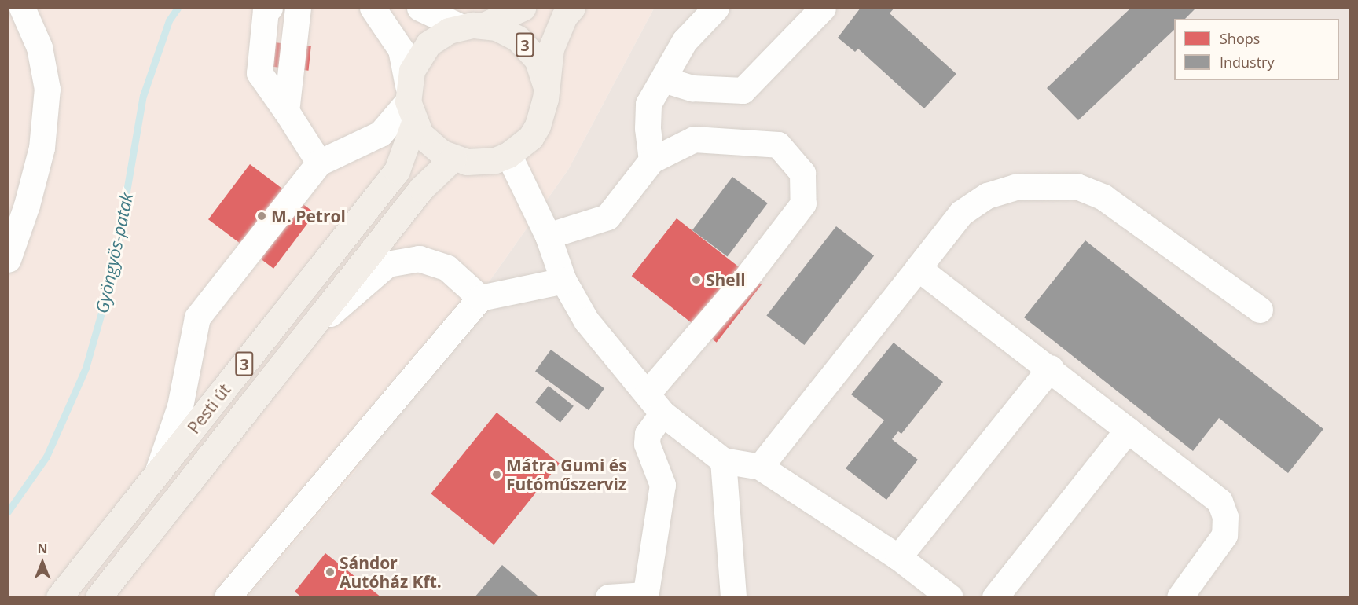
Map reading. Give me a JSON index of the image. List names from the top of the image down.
{
  "streets": {
    "main road": ["3", "Pesti út"]
  },
  "crossings": [
    ["3", "Pesti út"]
  ],
  "water": ["Gyöngyös-patak"],
  "places": [
    "M. Petrol",
    "Shell",
    "Mátra Gumi és Futóműszerviz",
    "Sándor Autóház Kft."
  ],
  "legend": ["Shops", "Industry"],
  "north": "top"
}
